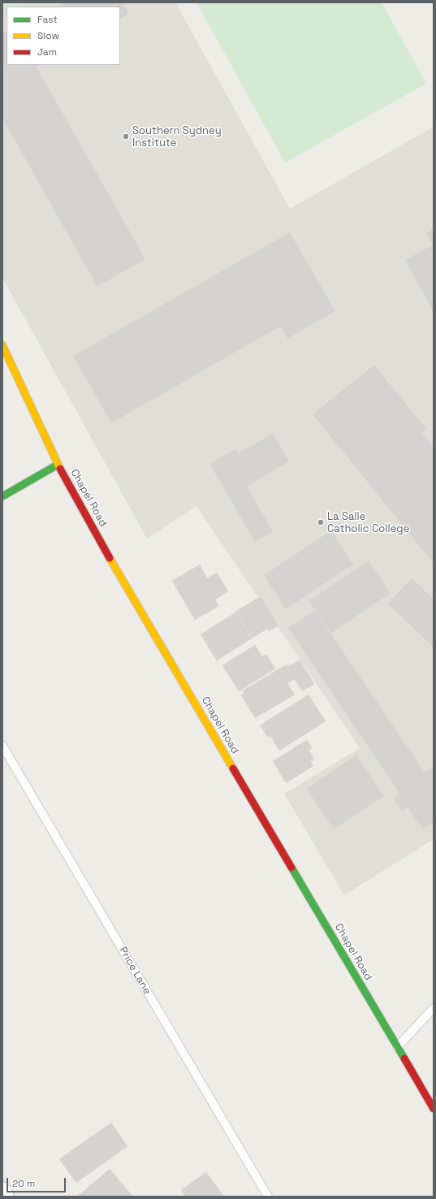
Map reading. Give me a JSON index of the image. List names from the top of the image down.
{
  "streets": {
    "main road": ["Chapel Road"],
    "lane": ["Price Lane"]
  },
  "places": ["Southern Sydney Institute", "La Salle Catholic College"],
  "legend": ["Fast", "Slow", "Jam"],
  "scale_bar": "20 m"
}
